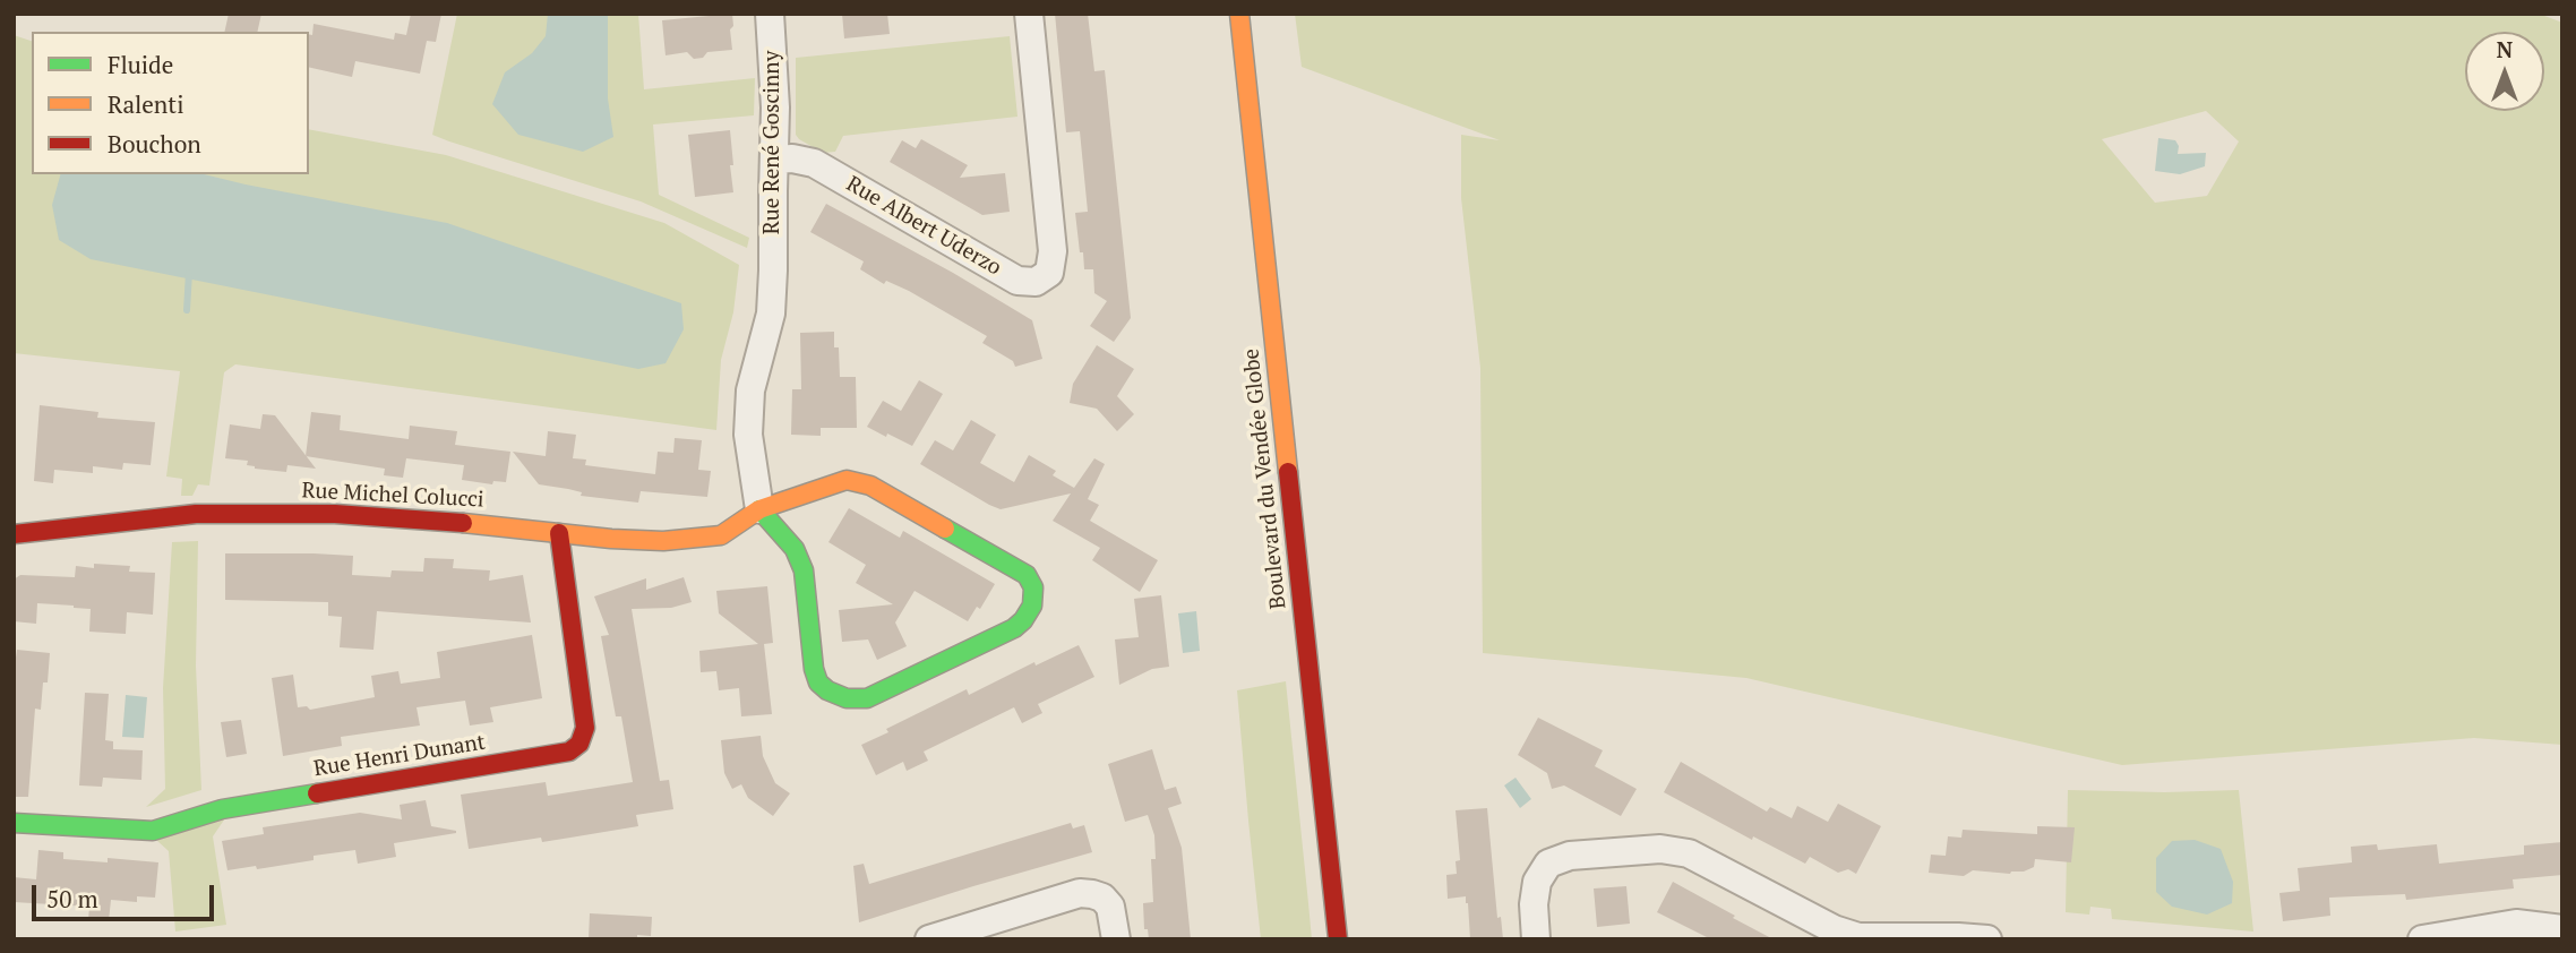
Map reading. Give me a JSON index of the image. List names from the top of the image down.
{
  "streets": {
    "street": [
      "Rue René Goscinny",
      "Rue Albert Uderzo",
      "Boulevard du Vendée Globe",
      "Rue Michel Colucci",
      "Rue Henri Dunant"
    ]
  },
  "crossings": [
    ["Rue René Goscinny", "Rue Albert Uderzo"],
    ["Rue René Goscinny", "Rue Michel Colucci"],
    ["Rue Michel Colucci", "Rue Henri Dunant"]
  ],
  "legend": ["Fluide", "Ralenti", "Bouchon"],
  "scale_bar": "50 m",
  "north": "top"
}
